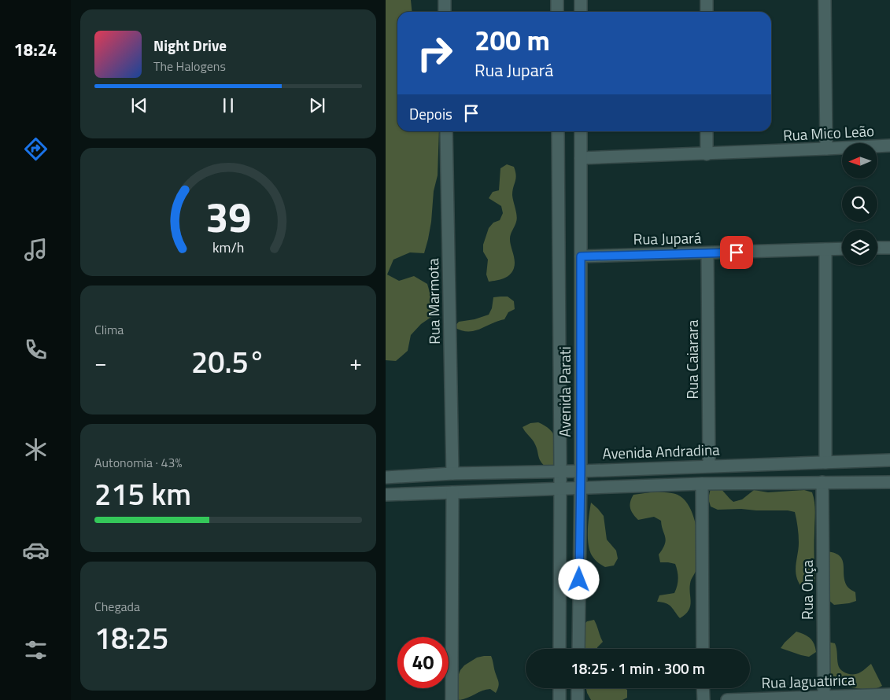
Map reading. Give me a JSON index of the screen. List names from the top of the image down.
{
  "streets": {
    "street": [
      "Rua Mico Leão",
      "Rua Jupará",
      "Rua Marmota",
      "Rua Caiarara",
      "Avenida Parati",
      "Avenida Andradina",
      "Rua Onça",
      "Rua Jaguatirica"
    ]
  },
  "crossings": [
    ["Rua Mico Leão", "Avenida Parati"],
    ["Rua Jupará", "Rua Caiarara"],
    ["Rua Jupará", "Avenida Parati"],
    ["Rua Marmota", "Avenida Andradina"],
    ["Rua Caiarara", "Avenida Andradina"],
    ["Avenida Parati", "Avenida Andradina"],
    ["Rua Onça", "Rua Jaguatirica"]
  ],
  "north": "left",
  "page": {
    "tabs": "18:24",
    "turn": ["200 m", "Rua Jupará"],
    "song": ["Night Drive", "The Halogens"],
    "then": "Depois",
    "tile": [
      "Clima",
      ["Autonomia · 43%", "215 km"],
      ["Chegada", "18:25"]
    ],
    "heat": ["−", "20.5°", "+"],
    "limit": "40",
    "trip": "18:25 · 1 min · 300 m",
    "gauge": ["39", "km/h"]
  }
}
